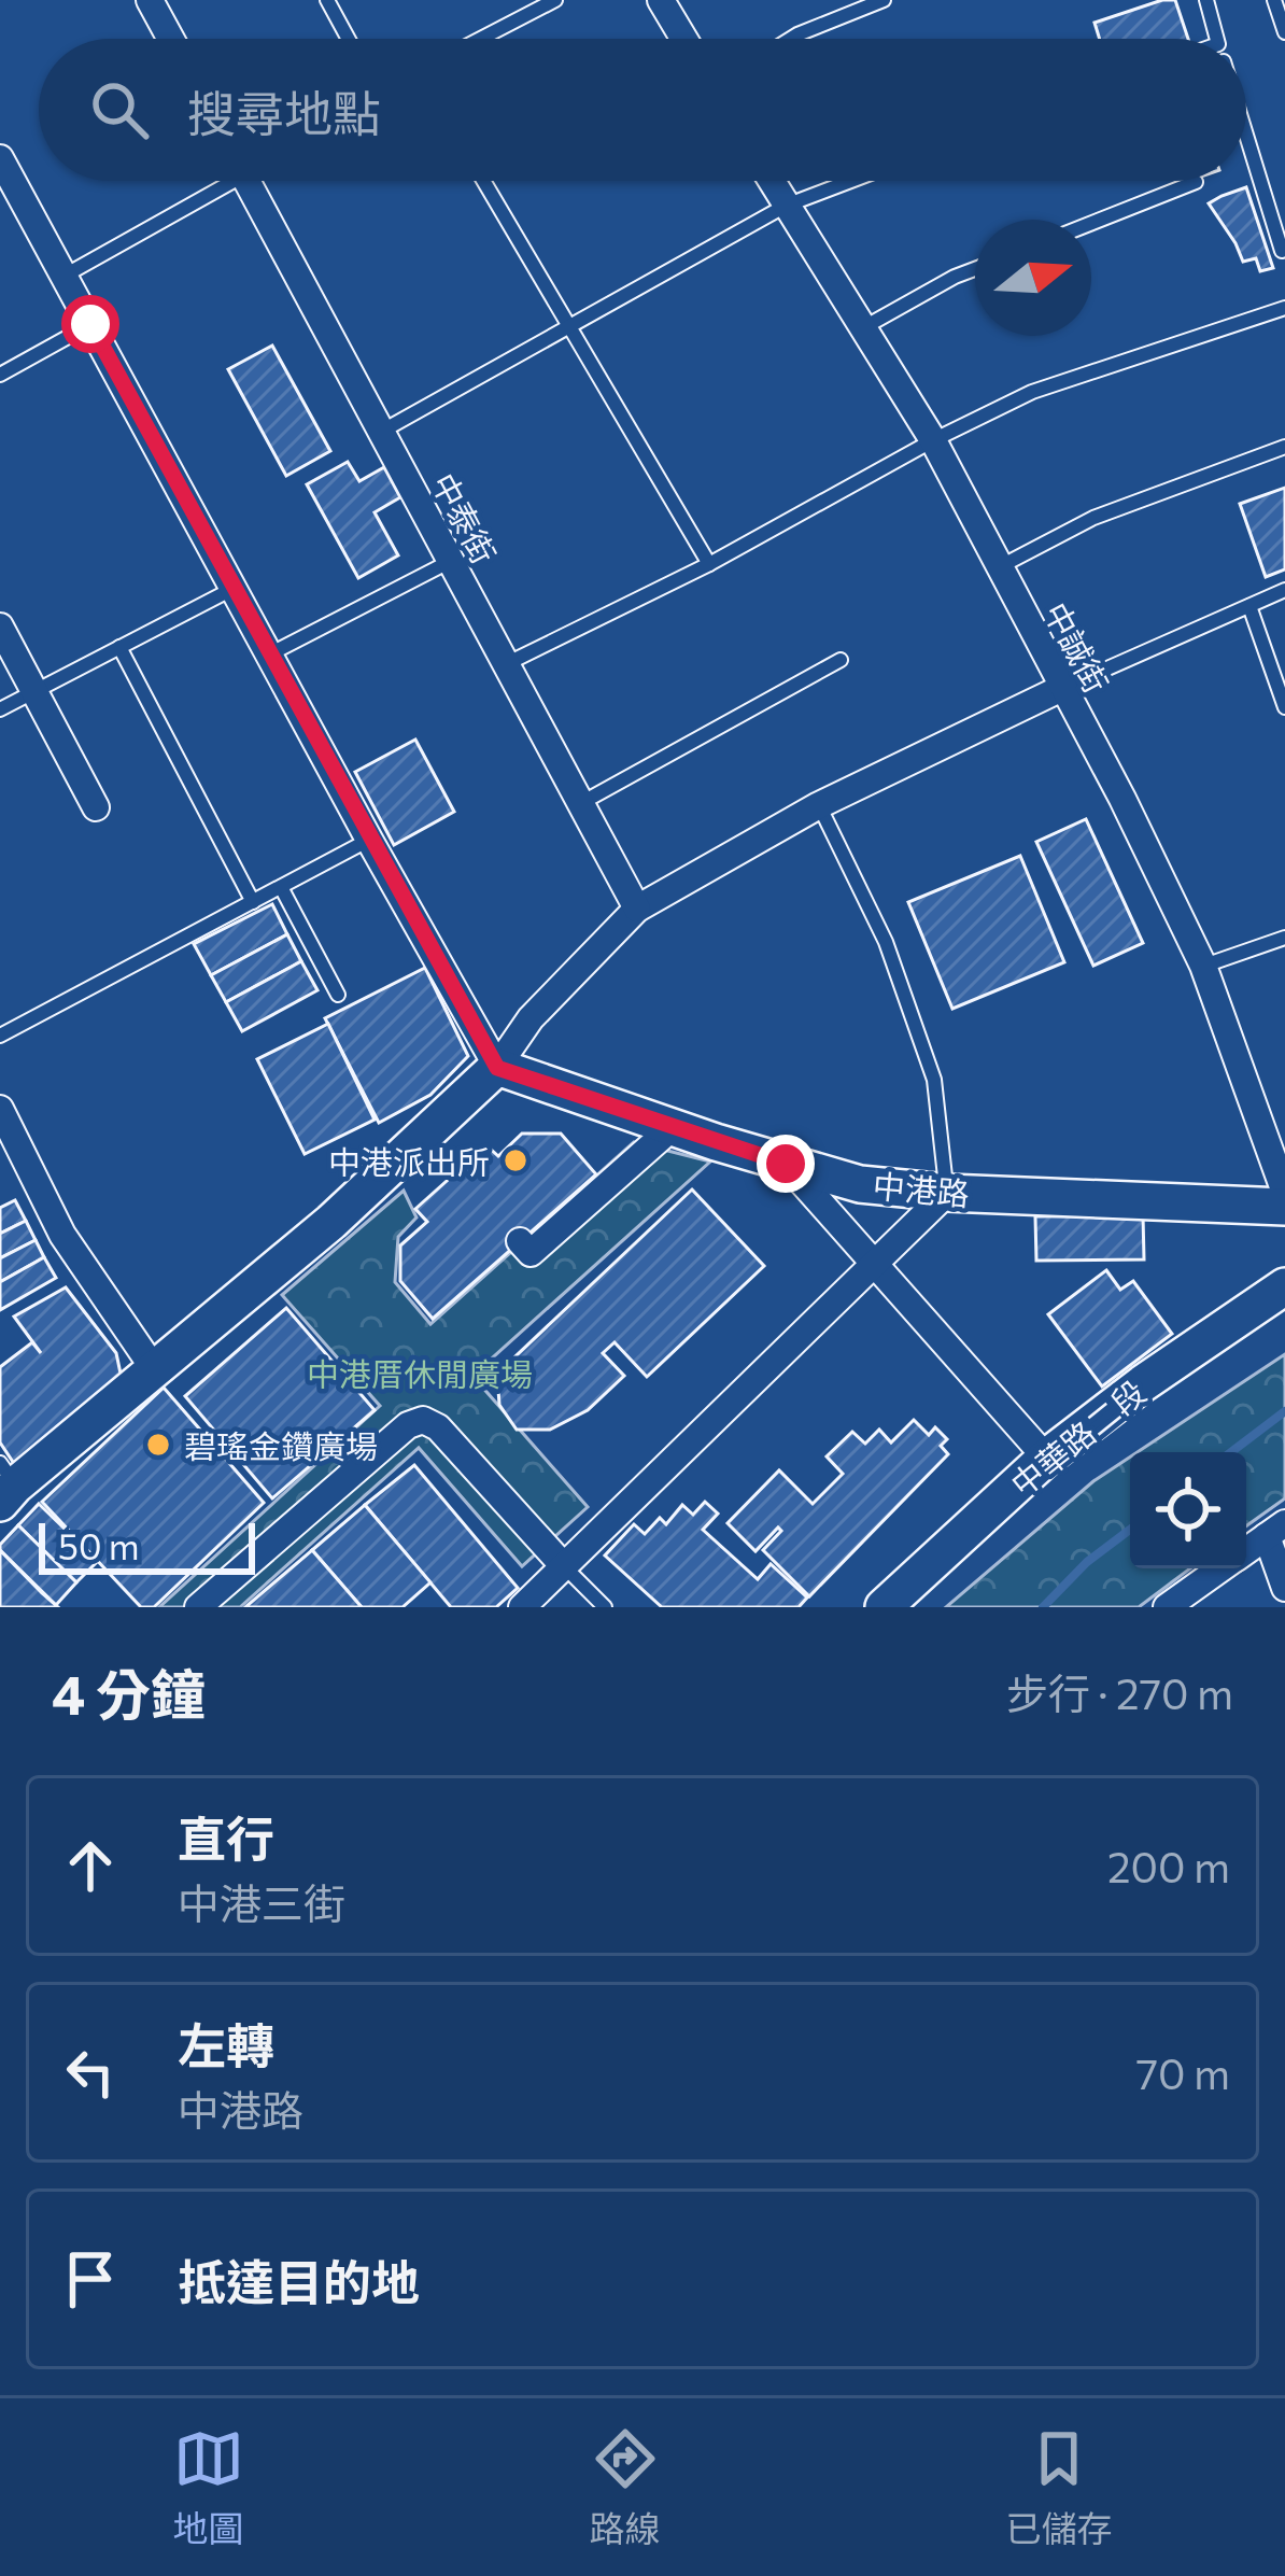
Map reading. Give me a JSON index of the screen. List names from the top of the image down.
{
  "streets": {
    "street": [
      "中泰街",
      "中誠街",
      "中港路",
      "中華路二段"
    ]
  },
  "parks": ["中港厝休閒廣場"],
  "places": ["中港派出所", "碧瑤金鑽廣場"],
  "scale_bar": "50 m",
  "north": "right",
  "page": {
    "search": "搜尋地點",
    "scale": "50 m",
    "heading": ["4 分鐘", "步行 · 270 m"],
    "list": [
      ["直行", "中港三街", "200 m"],
      ["左轉", "中港路", "70 m"],
      "抵達目的地"
    ],
    "nav": ["地圖", "路線", "已儲存"]
  }
}
